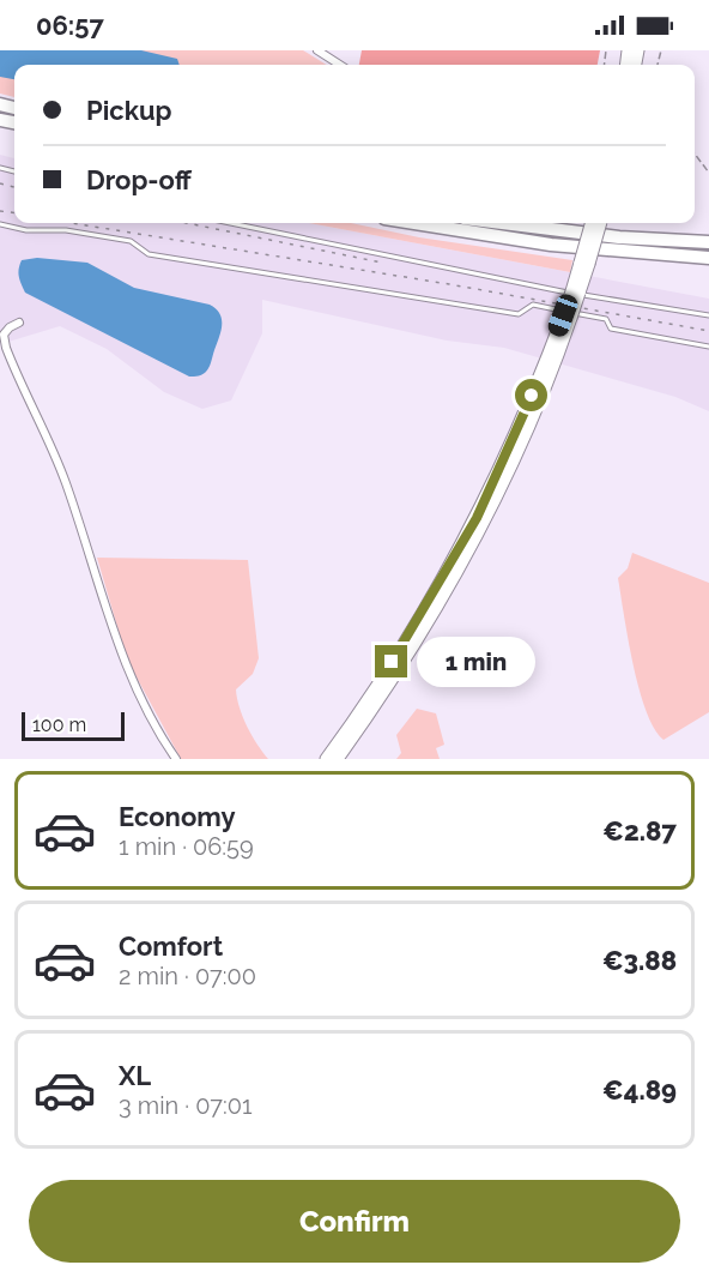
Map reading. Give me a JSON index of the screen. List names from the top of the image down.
{
  "scale_bar": "100 m",
  "page": {
    "status": "06:57",
    "banner": ["Pickup", "Drop-off"],
    "bubble": "1 min",
    "scale": "100 m",
    "list": [
      {
        "name": "Economy",
        "note": "1 min · 06:59",
        "value": "€2.87"
      },
      {
        "name": "Comfort",
        "note": "2 min · 07:00",
        "value": "€3.88"
      },
      {
        "name": "XL",
        "note": "3 min · 07:01",
        "value": "€4.89"
      }
    ],
    "buttons": "Confirm"
  }
}
